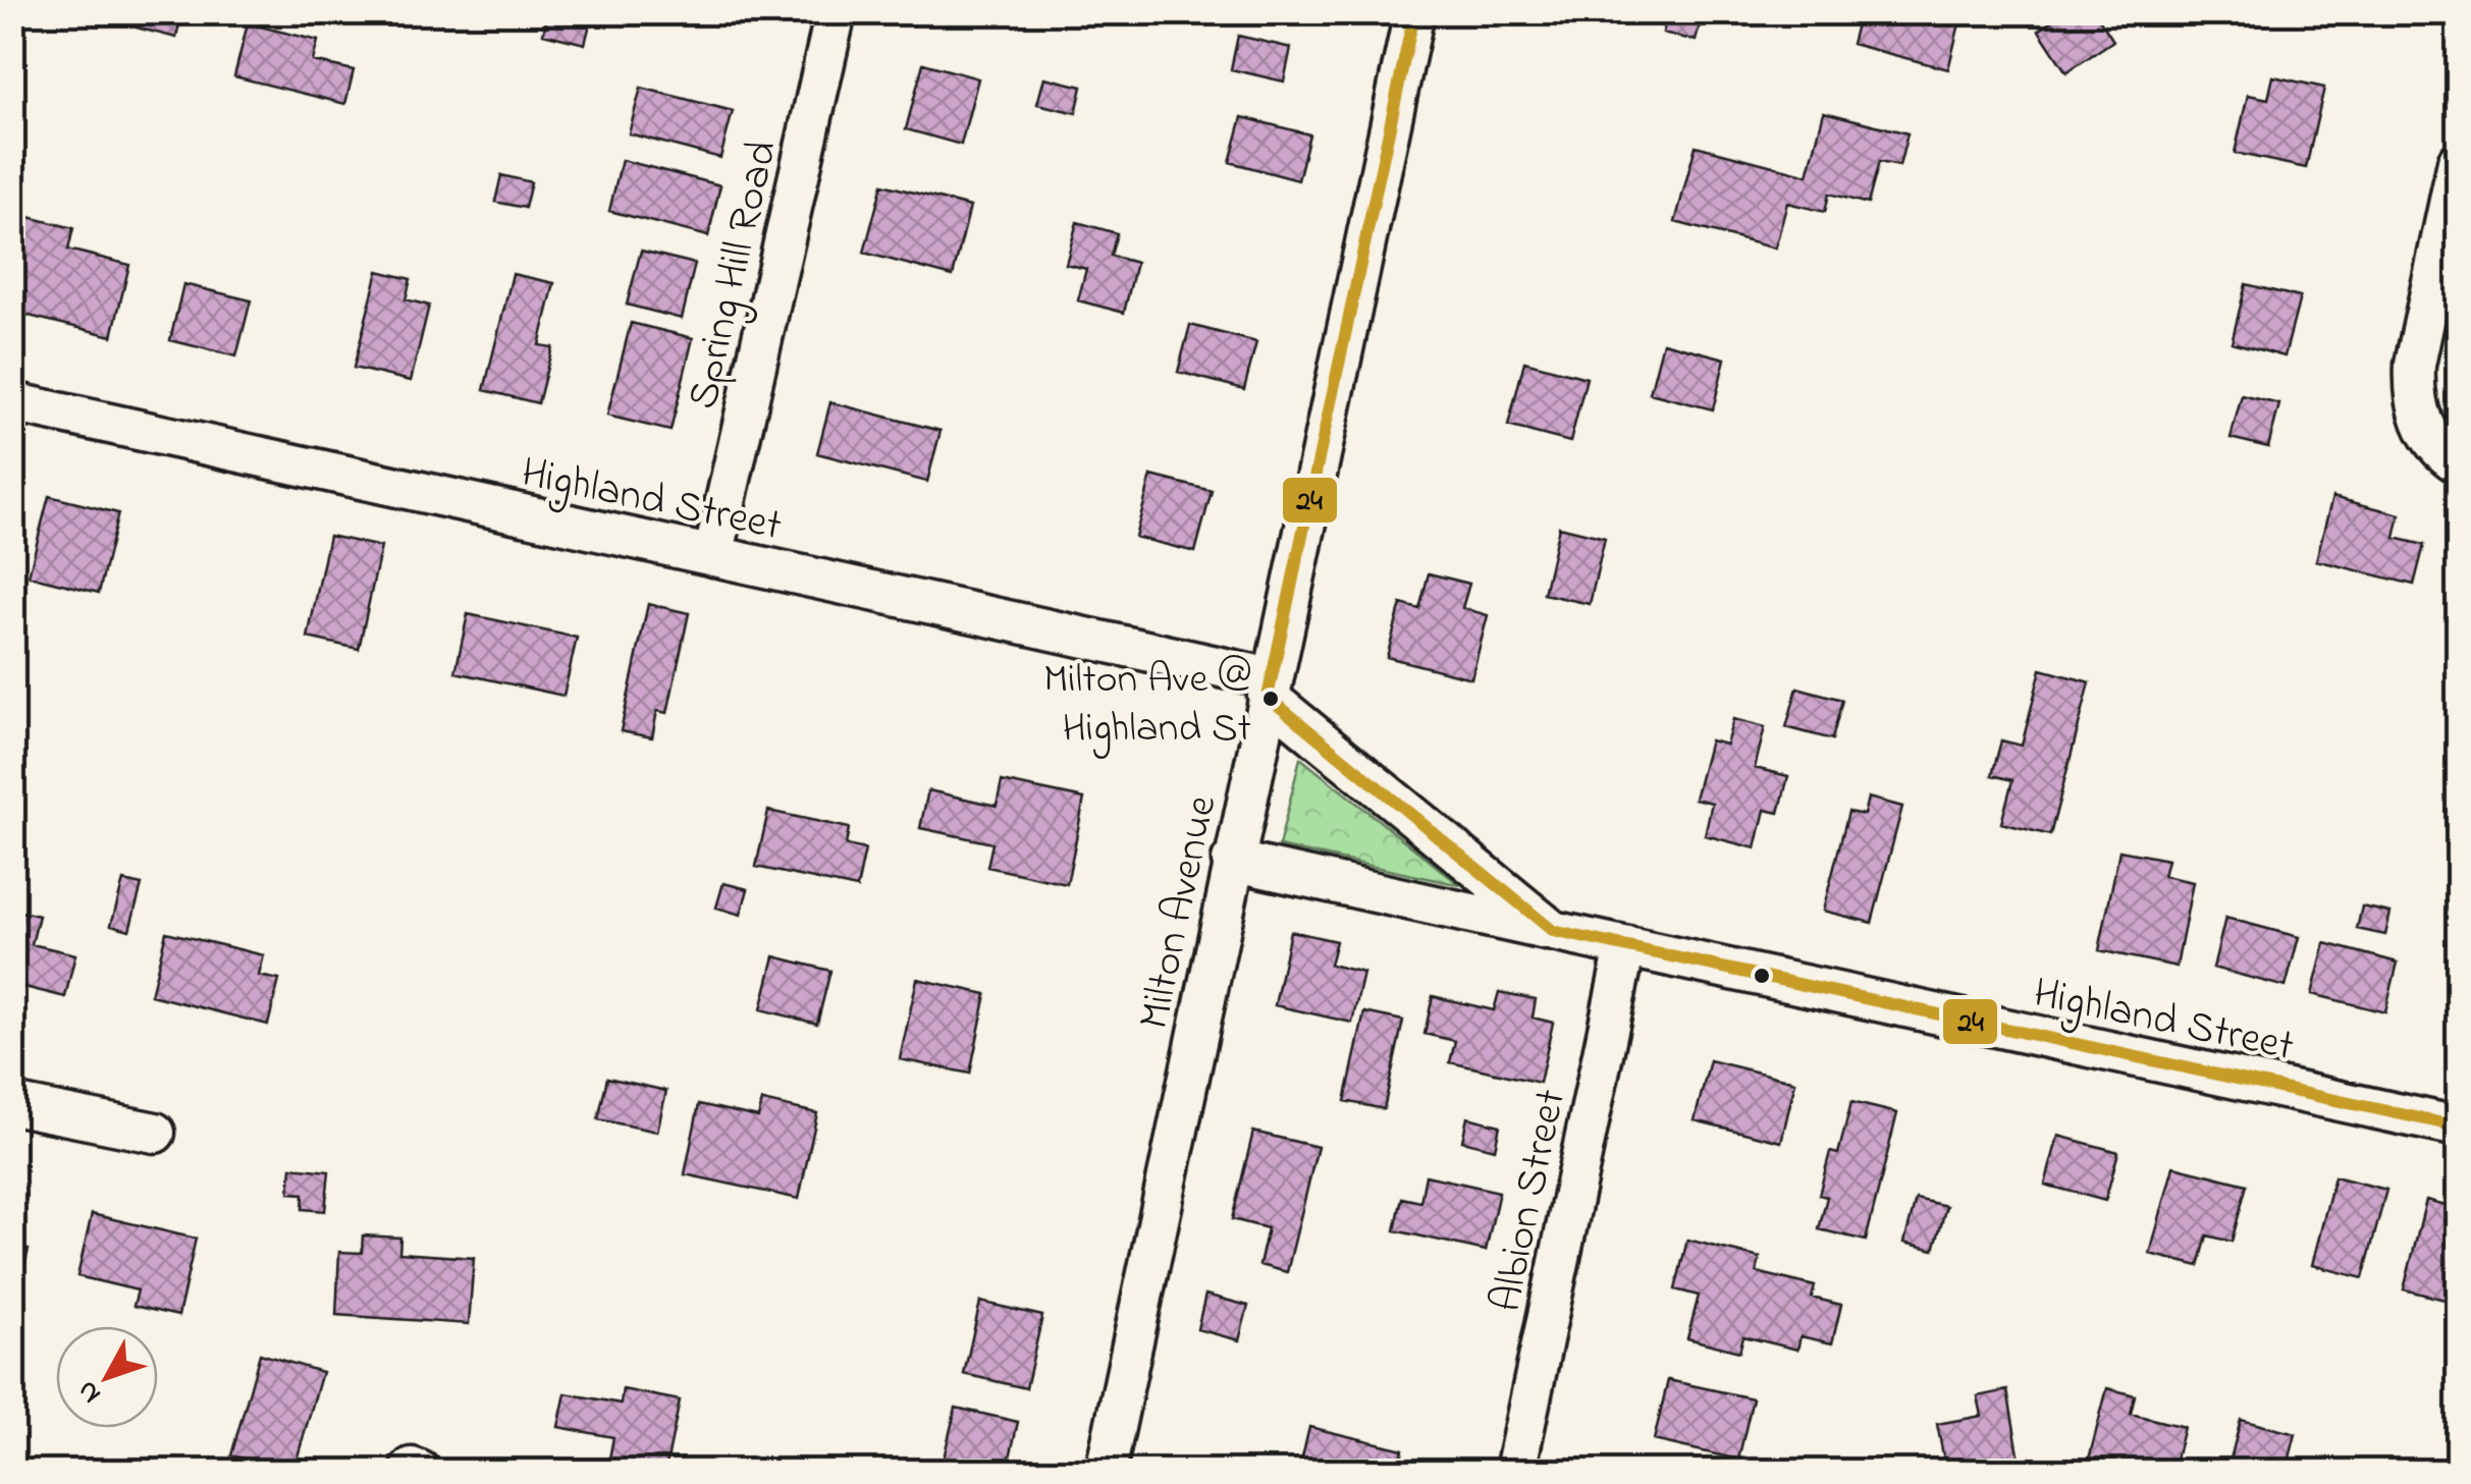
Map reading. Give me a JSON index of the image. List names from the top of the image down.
{
  "streets": {
    "street": [
      "Spring Hill Road",
      "Highland Street",
      "Milton Avenue",
      "Albion Street"
    ]
  },
  "crossings": [
    ["Spring Hill Road", "Highland Street"],
    ["Highland Street", "Milton Avenue"],
    ["Highland Street", "Albion Street"]
  ],
  "places": ["Milton Ave @ Highland St"],
  "lines": ["transit line 24"],
  "north": "bottom left"
}
